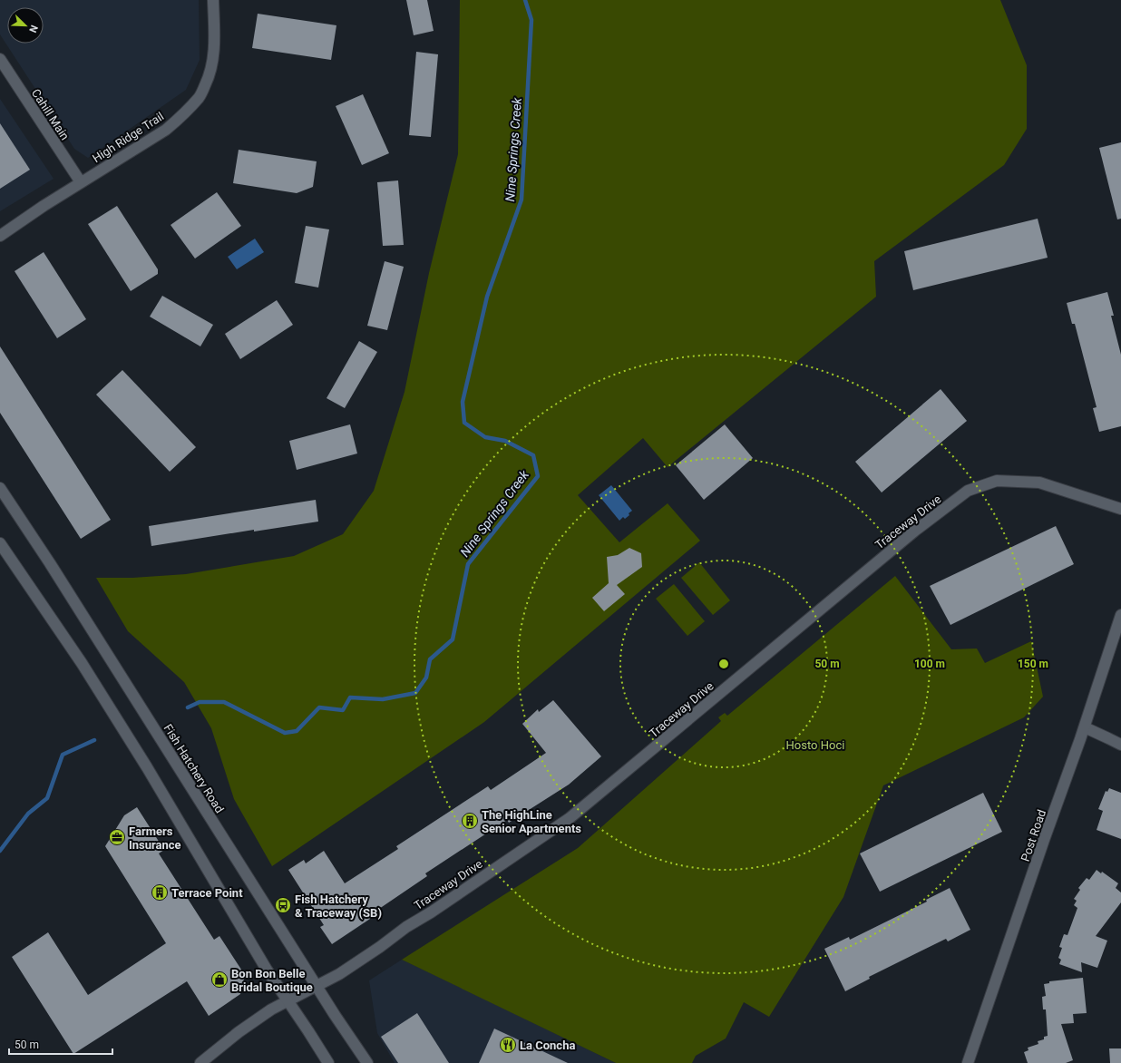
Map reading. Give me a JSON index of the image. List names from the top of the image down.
{
  "streets": {
    "street": [
      "Cahill Main",
      "High Ridge Trail",
      "Traceway Drive",
      "Fish Hatchery Road",
      "Post Road"
    ]
  },
  "crossings": [
    ["Cahill Main", "High Ridge Trail"],
    ["Traceway Drive", "Fish Hatchery Road"]
  ],
  "water": ["Nine Springs Creek"],
  "parks": ["Hosto Hoci"],
  "places": {
    "building": ["The HighLine Senior Apartments", "Terrace Point"],
    "office": ["Farmers Insurance"],
    "bus stop": ["Fish Hatchery & Traceway (SB)"],
    "shop": ["Bon Bon Belle Bridal Boutique"],
    "restaurant": ["La Concha"]
  },
  "scale_bar": "50 m",
  "north": "bottom right",
  "rings": ["50 m", "100 m", "150 m"]
}
